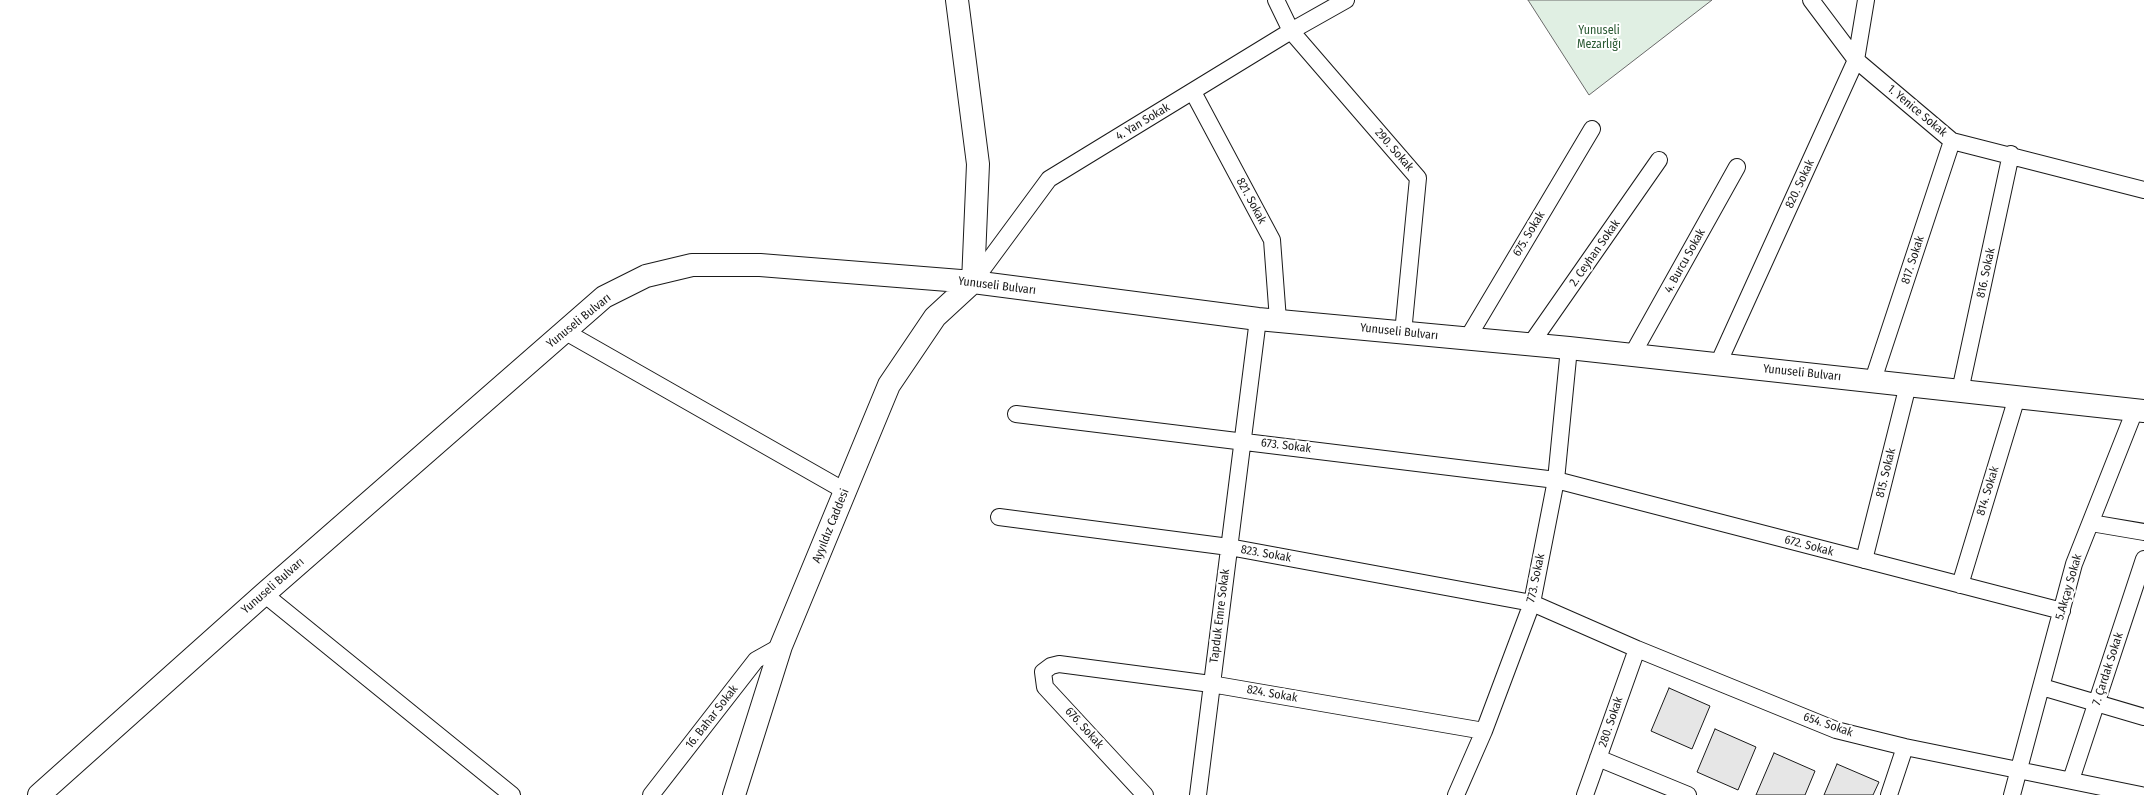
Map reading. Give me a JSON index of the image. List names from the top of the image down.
{
  "streets": {
    "main road": ["Yunuseli Bulvarı", "Ayyıldız Caddesi"],
    "street": [
      "1. Yenice Sokak",
      "4. Yan Sokak",
      "290. Sokak",
      "820. Sokak",
      "821. Sokak",
      "675. Sokak",
      "2. Ceyhan Sokak",
      "817. Sokak",
      "4. Burcu Sokak",
      "816. Sokak",
      "673. Sokak",
      "815. Sokak",
      "814. Sokak",
      "672. Sokak",
      "823. Sokak",
      "773. Sokak",
      "5.Akçay Sokak",
      "Tapduk Emre Sokak",
      "7. Çardak Sokak",
      "824. Sokak",
      "16. Bahar Sokak",
      "280. Sokak",
      "654. Sokak",
      "676. Sokak"
    ]
  },
  "crossings": [
    ["1. Yenice Sokak", "820. Sokak"],
    ["1. Yenice Sokak", "817. Sokak"],
    ["1. Yenice Sokak", "816. Sokak"],
    ["4. Yan Sokak", "290. Sokak"],
    ["4. Yan Sokak", "821. Sokak"],
    ["4. Yan Sokak", "Yunuseli Bulvarı"],
    ["4. Yan Sokak", "Ayyıldız Caddesi"],
    ["290. Sokak", "Yunuseli Bulvarı"],
    ["820. Sokak", "Yunuseli Bulvarı"],
    ["821. Sokak", "Yunuseli Bulvarı"],
    ["821. Sokak", "Tapduk Emre Sokak"],
    ["675. Sokak", "Yunuseli Bulvarı"],
    ["2. Ceyhan Sokak", "Yunuseli Bulvarı"],
    ["817. Sokak", "Yunuseli Bulvarı"],
    ["4. Burcu Sokak", "Yunuseli Bulvarı"],
    ["816. Sokak", "Yunuseli Bulvarı"],
    ["Yunuseli Bulvarı", "815. Sokak"],
    ["Yunuseli Bulvarı", "814. Sokak"],
    ["Yunuseli Bulvarı", "Ayyıldız Caddesi"],
    ["Yunuseli Bulvarı", "773. Sokak"],
    ["Yunuseli Bulvarı", "5.Akçay Sokak"],
    ["Yunuseli Bulvarı", "Tapduk Emre Sokak"],
    ["673. Sokak", "672. Sokak"],
    ["673. Sokak", "773. Sokak"],
    ["673. Sokak", "Tapduk Emre Sokak"],
    ["815. Sokak", "672. Sokak"],
    ["814. Sokak", "672. Sokak"],
    ["Ayyıldız Caddesi", "16. Bahar Sokak"],
    ["672. Sokak", "773. Sokak"],
    ["672. Sokak", "5.Akçay Sokak"],
    ["823. Sokak", "773. Sokak"],
    ["823. Sokak", "Tapduk Emre Sokak"],
    ["823. Sokak", "654. Sokak"],
    ["773. Sokak", "824. Sokak"],
    ["773. Sokak", "654. Sokak"],
    ["5.Akçay Sokak", "654. Sokak"],
    ["Tapduk Emre Sokak", "824. Sokak"],
    ["7. Çardak Sokak", "654. Sokak"],
    ["824. Sokak", "676. Sokak"],
    ["280. Sokak", "654. Sokak"]
  ],
  "parks": ["Yunuseli Mezarlığı"]
}
